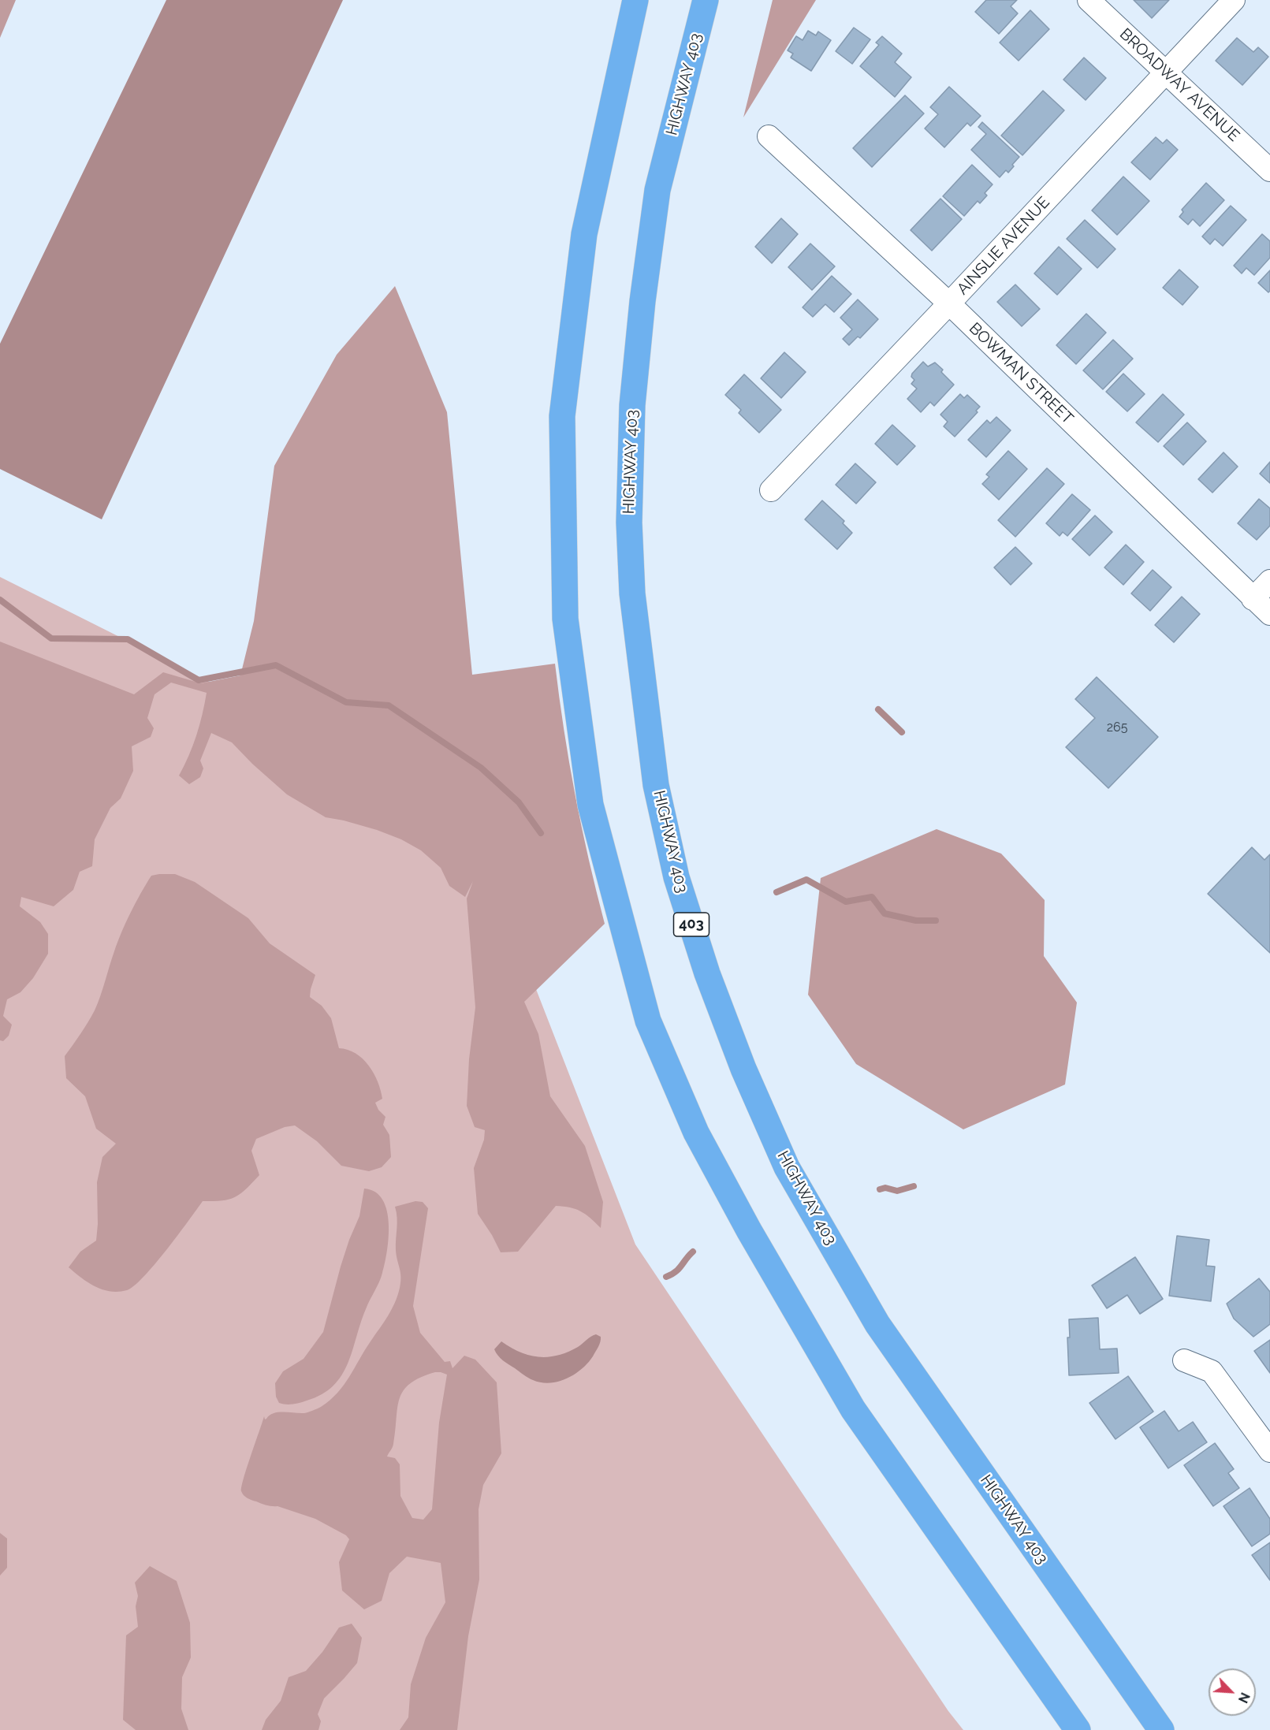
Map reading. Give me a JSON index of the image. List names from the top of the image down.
{
  "streets": {
    "highway": ["HIGHWAY 403", "403"],
    "street": ["BROADWAY AVENUE", "AINSLIE AVENUE", "BOWMAN STREET"]
  },
  "crossings": [
    ["BROADWAY AVENUE", "AINSLIE AVENUE"],
    ["AINSLIE AVENUE", "BOWMAN STREET"]
  ],
  "house_numbers": ["265"],
  "north": "bottom right"
}
